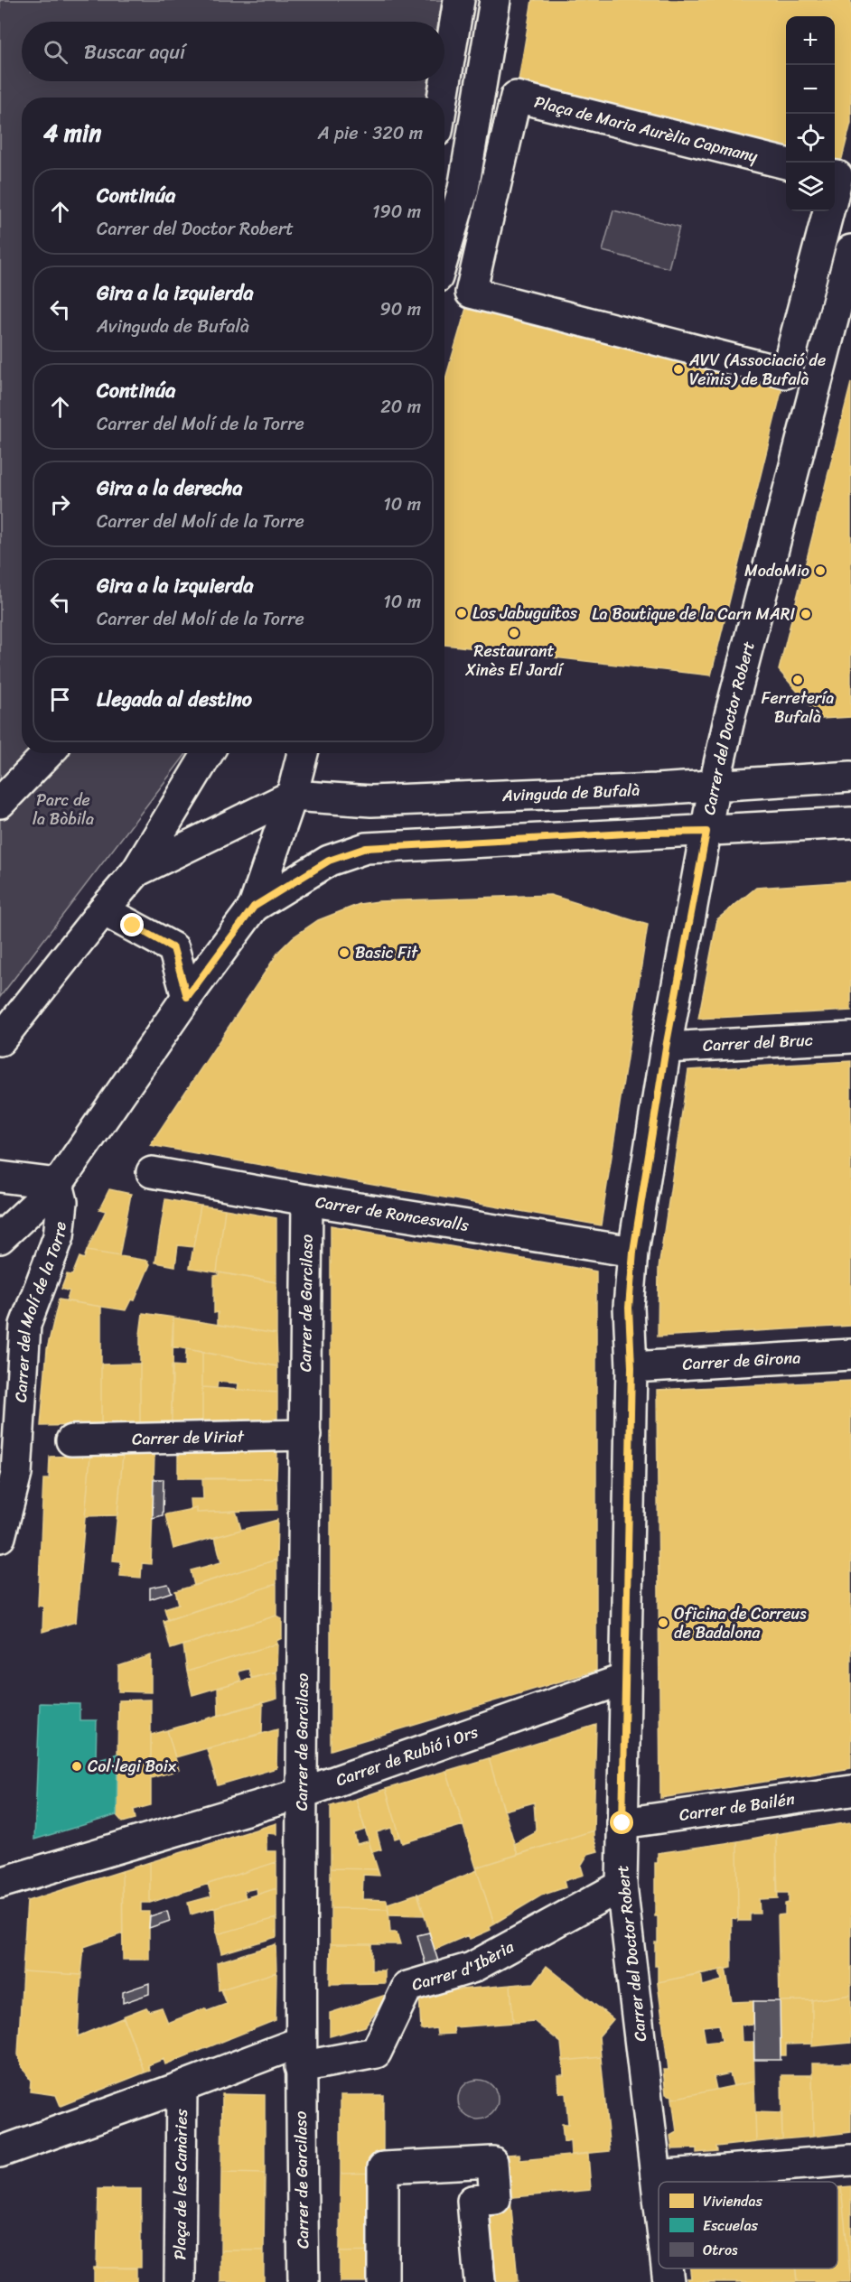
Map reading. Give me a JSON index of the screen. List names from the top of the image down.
{
  "streets": {
    "street": [
      "Plaça de Maria Aurèlia Capmany",
      "Carrer del Doctor Robert",
      "Avinguda de Bufalà",
      "Carrer del Bruc",
      "Carrer de Roncesvalls",
      "Carrer de Garcilaso",
      "Carrer del Molí de la Torre",
      "Carrer de Girona",
      "Carrer de Viriat",
      "Carrer de Rubió i Ors",
      "Carrer de Bailén",
      "Carrer d'Ibèria",
      "Plaça de les Canàries"
    ]
  },
  "crossings": [
    ["Carrer del Doctor Robert", "Avinguda de Bufalà"],
    ["Carrer del Doctor Robert", "Carrer del Bruc"],
    ["Carrer del Doctor Robert", "Carrer de Roncesvalls"],
    ["Carrer del Doctor Robert", "Carrer de Girona"],
    ["Carrer del Doctor Robert", "Carrer de Rubió i Ors"],
    ["Carrer del Doctor Robert", "Carrer de Bailén"],
    ["Carrer del Doctor Robert", "Carrer d'Ibèria"],
    ["Avinguda de Bufalà", "Carrer del Molí de la Torre"],
    ["Carrer de Roncesvalls", "Carrer de Garcilaso"],
    ["Carrer de Garcilaso", "Carrer de Viriat"],
    ["Carrer de Garcilaso", "Carrer de Rubió i Ors"],
    ["Carrer de Garcilaso", "Carrer d'Ibèria"],
    ["Carrer d'Ibèria", "Plaça de les Canàries"]
  ],
  "parks": ["Parc de la Bòbila"],
  "places": [
    "AVV (Associació de Veïnis) de Bufalà",
    "ModoMio",
    "Los Jabuguitos",
    "La Boutique de la Carn MARI",
    "Restaurant Xinès El Jardí",
    "Ferretería Bufalà",
    "Basic Fit",
    "Oficina de Correus de Badalona",
    "Col·legi Boix"
  ],
  "legend": ["Viviendas", "Escuelas", "Otros"],
  "page": {
    "map_buttons": ["+", "−"],
    "search": "Buscar aquí",
    "heading": ["4 min", "A pie · 320 m"],
    "list": [
      ["Continúa", "Carrer del Doctor Robert", "190 m"],
      ["Gira a la izquierda", "Avinguda de Bufalà", "90 m"],
      ["Continúa", "Carrer del Molí de la Torre", "20 m"],
      ["Gira a la derecha", "Carrer del Molí de la Torre", "10 m"],
      ["Gira a la izquierda", "Carrer del Molí de la Torre", "10 m"],
      "Llegada al destino"
    ]
  }
}
